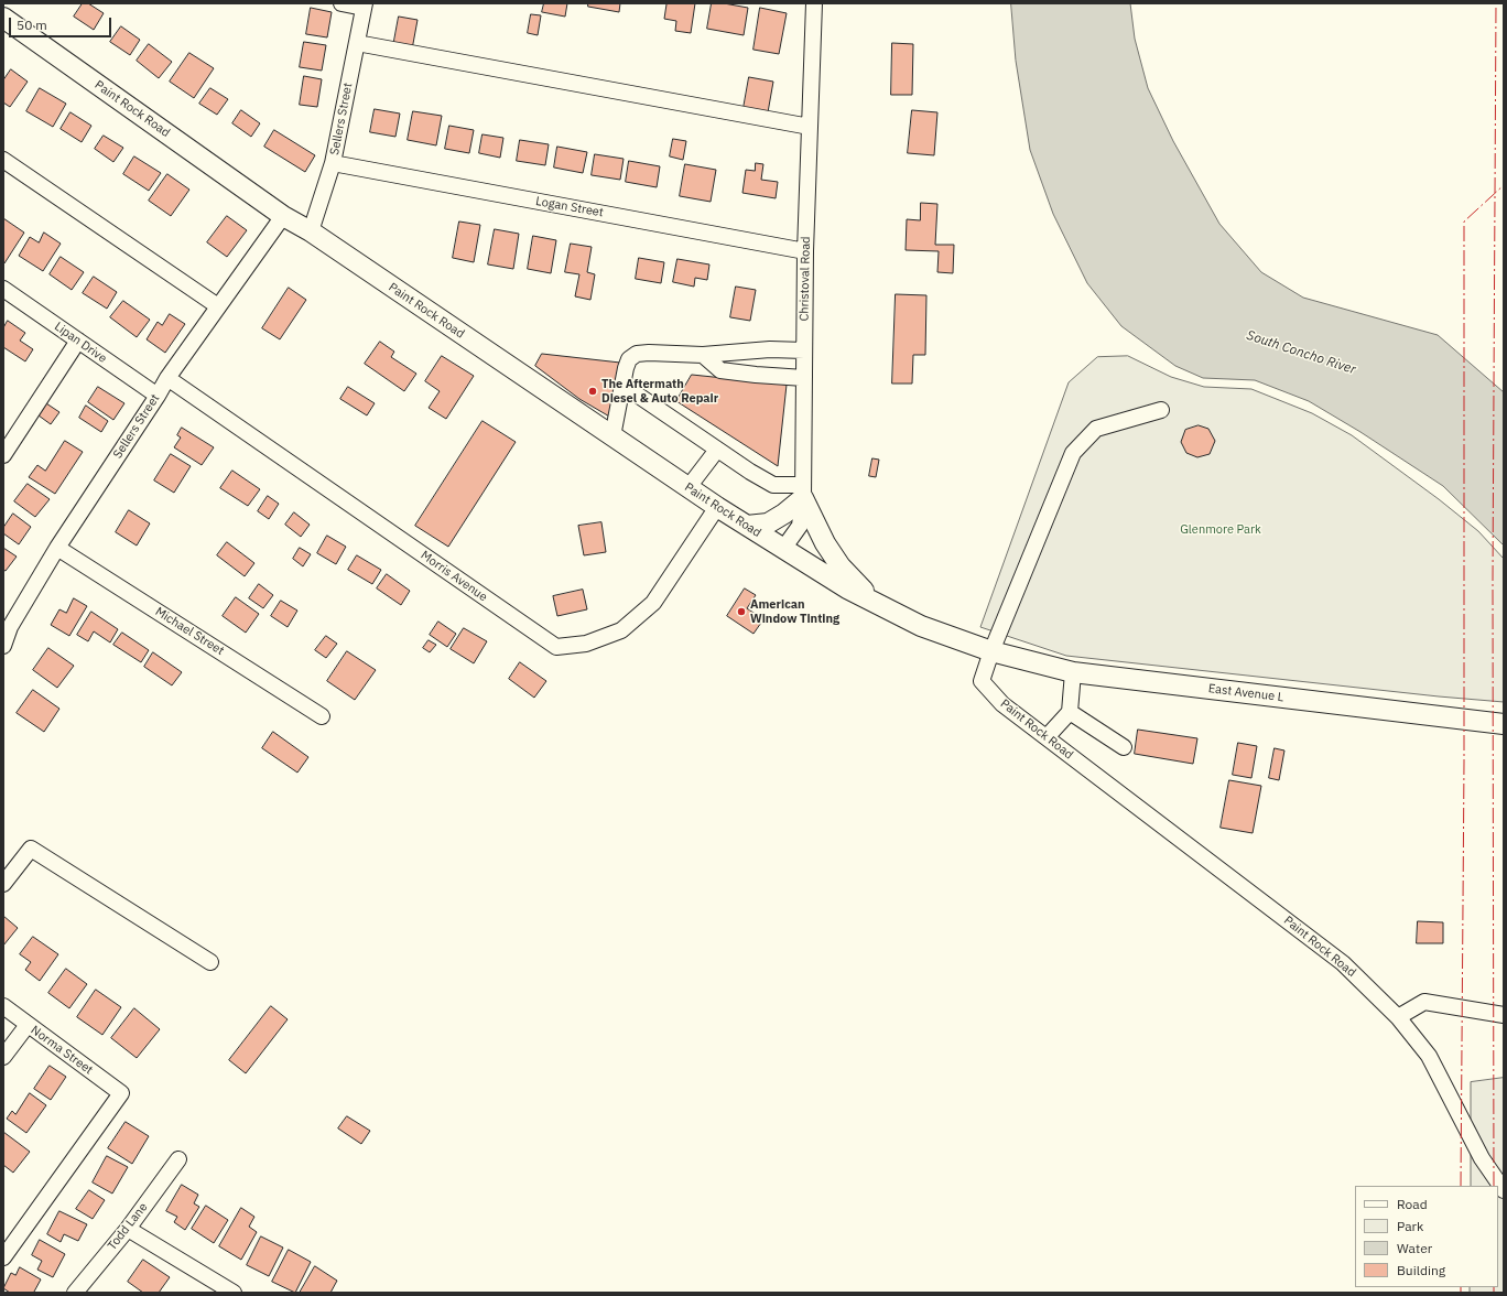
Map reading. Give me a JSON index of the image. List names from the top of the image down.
{
  "streets": {
    "main road": ["Paint Rock Road", "East Avenue L"],
    "street": [
      "Sellers Street",
      "Logan Street",
      "Christoval Road",
      "Lipan Drive",
      "Morris Avenue",
      "Michael Street",
      "Norma Street",
      "Todd Lane"
    ]
  },
  "crossings": [
    ["Paint Rock Road", "Sellers Street"],
    ["Paint Rock Road", "Christoval Road"],
    ["Paint Rock Road", "Morris Avenue"],
    ["Paint Rock Road", "East Avenue L"],
    ["Sellers Street", "Logan Street"],
    ["Sellers Street", "Lipan Drive"],
    ["Sellers Street", "Morris Avenue"],
    ["Sellers Street", "Michael Street"],
    ["Logan Street", "Christoval Road"]
  ],
  "water": ["South Concho River"],
  "parks": ["Glenmore Park"],
  "places": ["The Aftermath Diesel & Auto Repair", "American Window Tinting"],
  "legend": [
    "Road",
    "Park",
    "Water",
    "Building"
  ],
  "scale_bar": "50 m"
}
